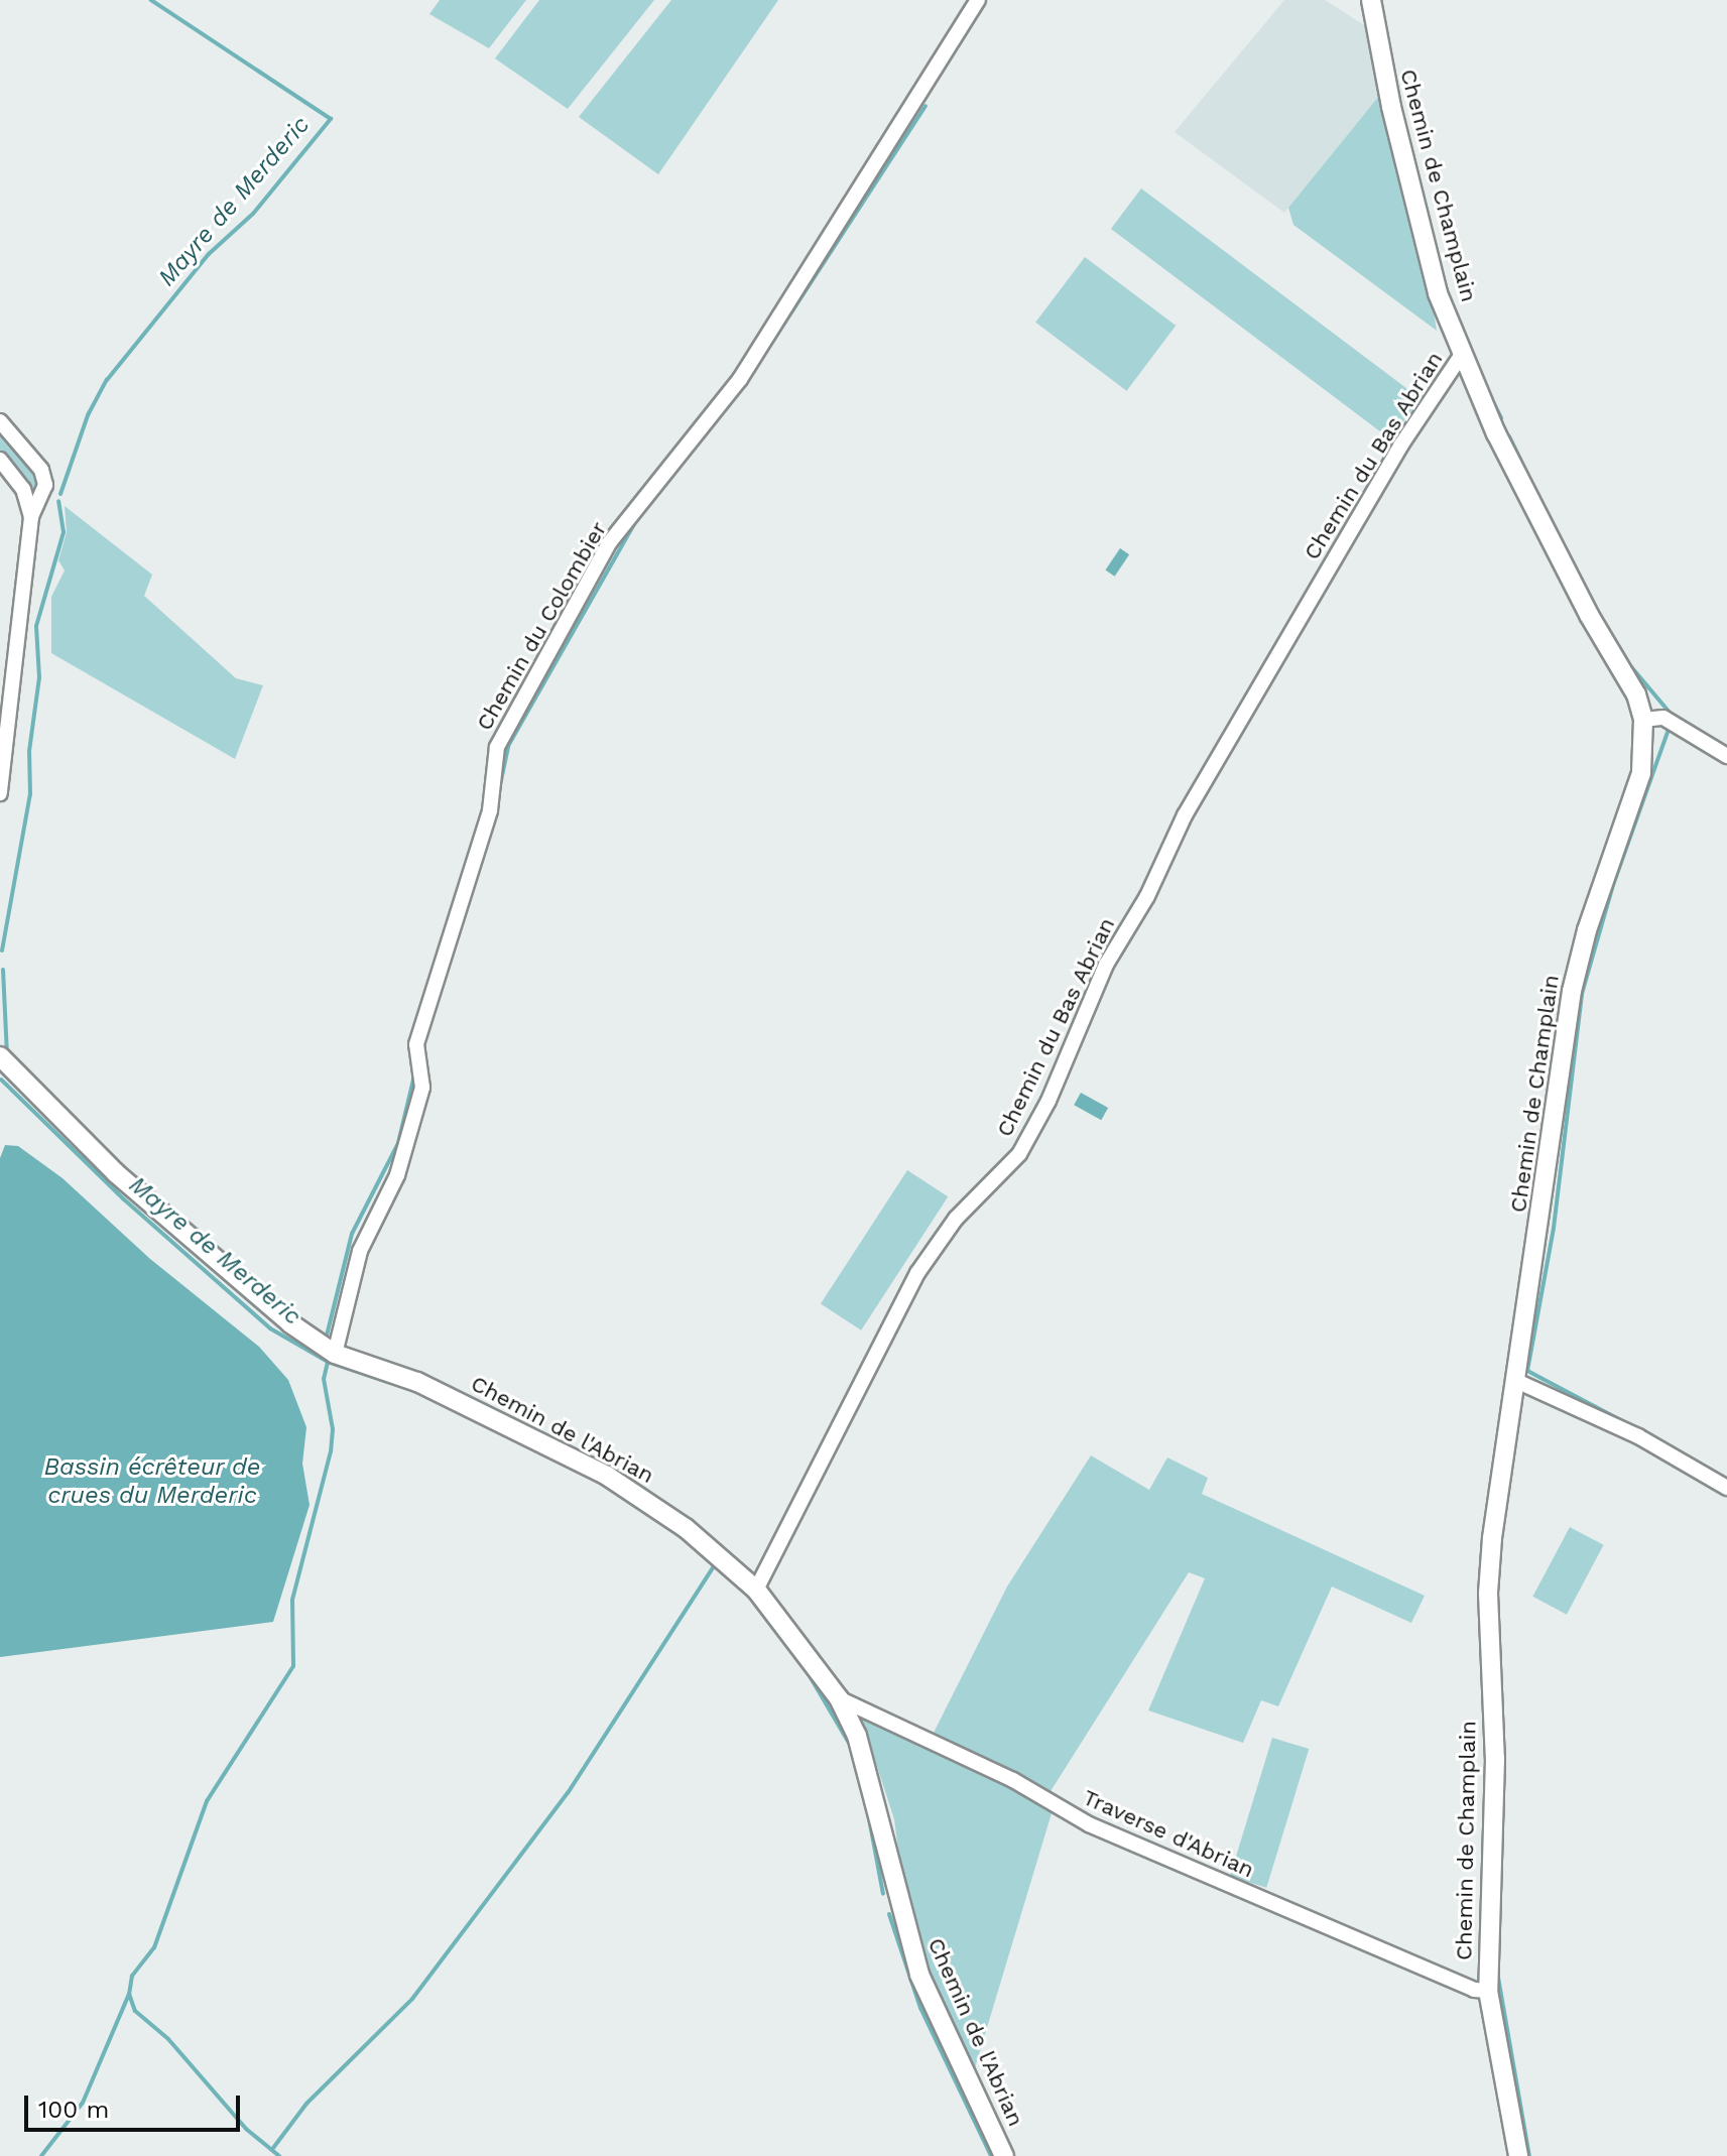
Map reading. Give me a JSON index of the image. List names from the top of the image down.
{
  "streets": {
    "street": [
      "Chemin de Champlain",
      "Chemin du Bas Abrian",
      "Chemin du Colombier",
      "Chemin de l'Abrian",
      "Traverse d'Abrian"
    ]
  },
  "crossings": [
    ["Chemin de Champlain", "Chemin du Bas Abrian"],
    ["Chemin de Champlain", "Traverse d'Abrian"],
    ["Chemin du Bas Abrian", "Chemin de l'Abrian"],
    ["Chemin du Colombier", "Chemin de l'Abrian"],
    ["Chemin de l'Abrian", "Traverse d'Abrian"]
  ],
  "water": ["Mayre de Merderic", "Bassin écrêteur de crues du Merderic"],
  "scale_bar": "100 m"
}
